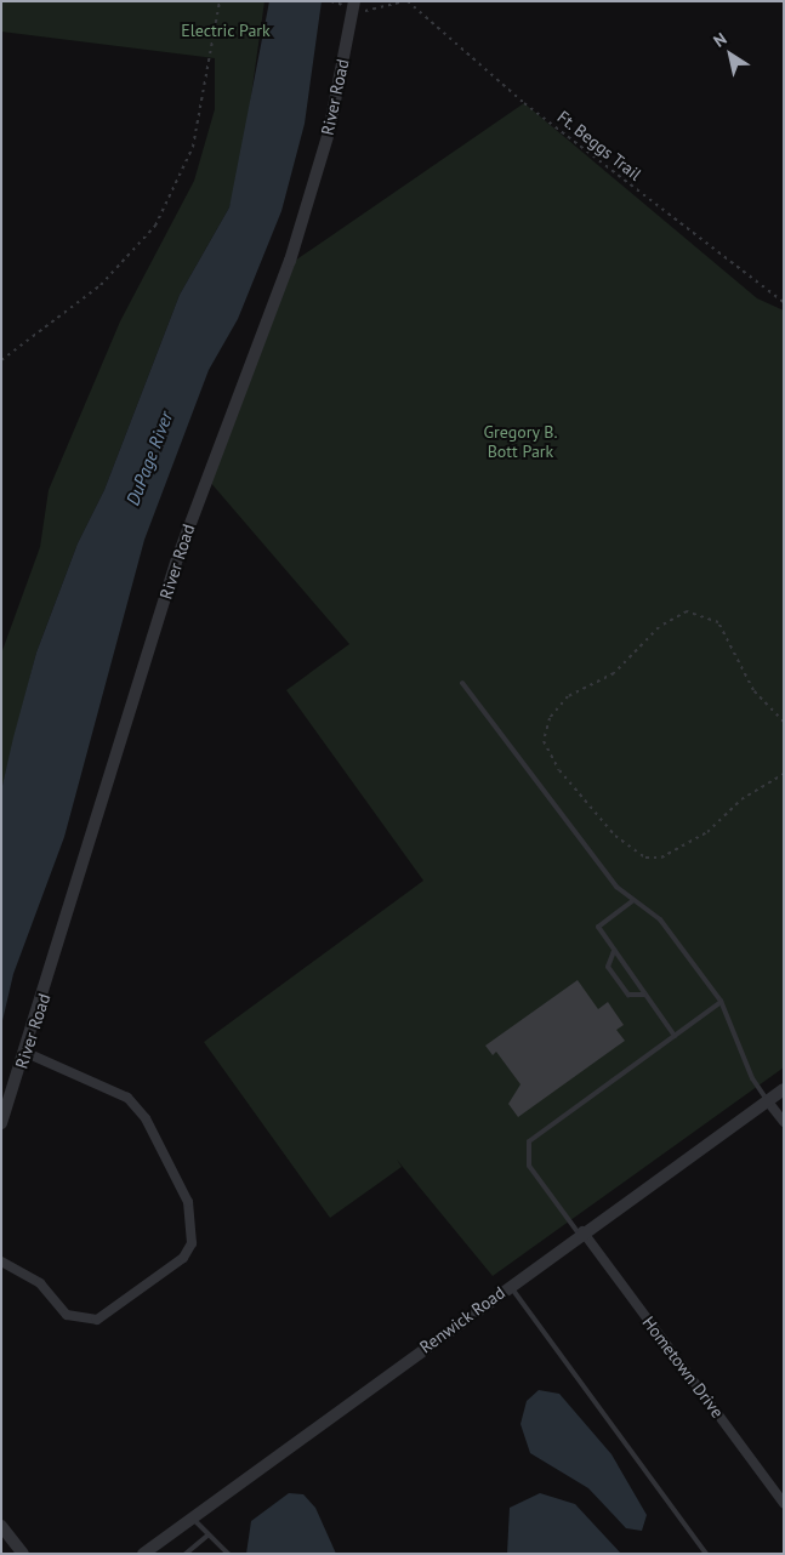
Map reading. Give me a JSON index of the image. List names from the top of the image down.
{
  "streets": {
    "street": ["River Road", "Renwick Road", "Hometown Drive"],
    "path": ["Ft. Beggs Trail"]
  },
  "crossings": [
    ["Renwick Road", "Hometown Drive"]
  ],
  "water": ["DuPage River"],
  "parks": ["Electric Park", "Gregory B. Bott Park"],
  "north": "top left"
}
